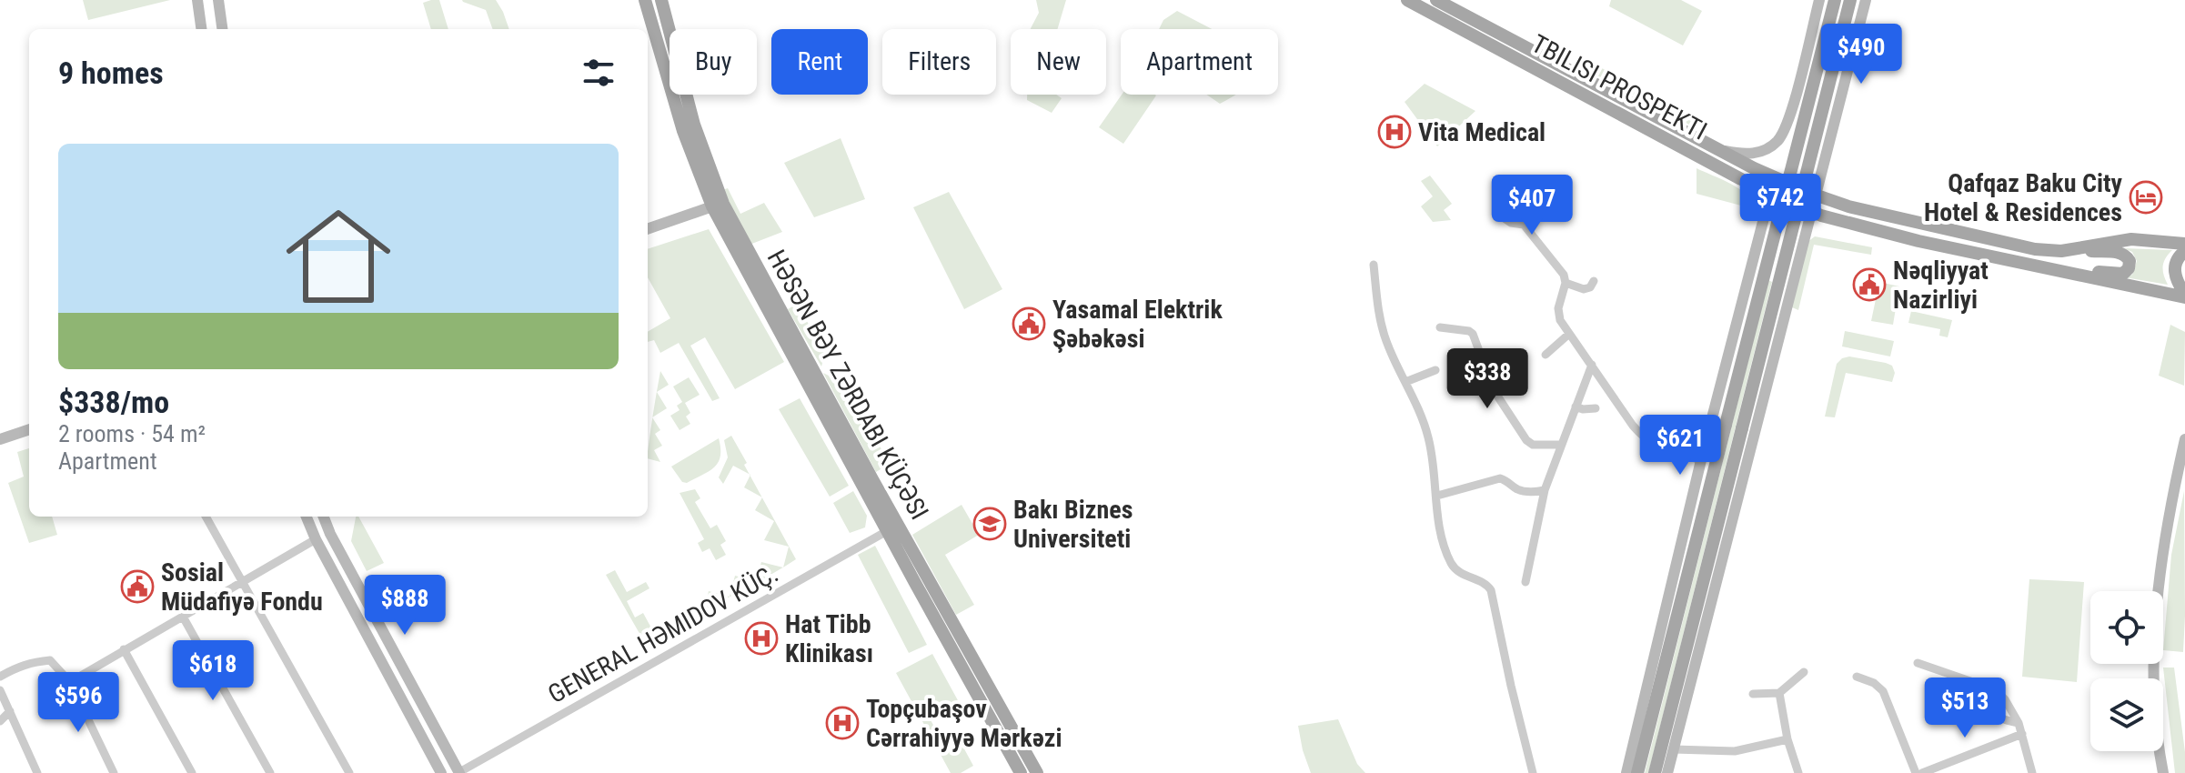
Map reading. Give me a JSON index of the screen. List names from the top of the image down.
{
  "streets": {
    "main road": ["TBILISI PROSPEKTI", "HƏSƏN BƏY ZƏRDABI KÜÇƏSI"],
    "street": ["GENERAL HƏMIDOV KÜÇ."]
  },
  "crossings": [
    ["HƏSƏN BƏY ZƏRDABI KÜÇƏSI", "GENERAL HƏMIDOV KÜÇ."]
  ],
  "places": {
    "hospital": ["Vita Medical", "Hat Tibb Klinikası", "Topçubaşov Cərrahiyyə Mərkəzi"],
    "hotel": ["Qafqaz Baku City Hotel & Residences"],
    "public building": ["Nəqliyyat Nazirliyi", "Yasamal Elektrik Şəbəkəsi", "Sosial Müdafiyə Fondu"],
    "school or university": ["Bakı Biznes Universiteti"]
  },
  "page": {
    "price": [
      "$490",
      "$742",
      "$407",
      "$338",
      "$621",
      "$888",
      "$618",
      "$596",
      "$513"
    ],
    "chip": [
      "Buy",
      "Rent",
      "Filters",
      "New",
      "Apartment"
    ],
    "heading": "9 homes",
    "list": [
      {
        "name": "$338/mo",
        "note": "2 rooms · 54 m² · Apartment"
      }
    ]
  }
}
